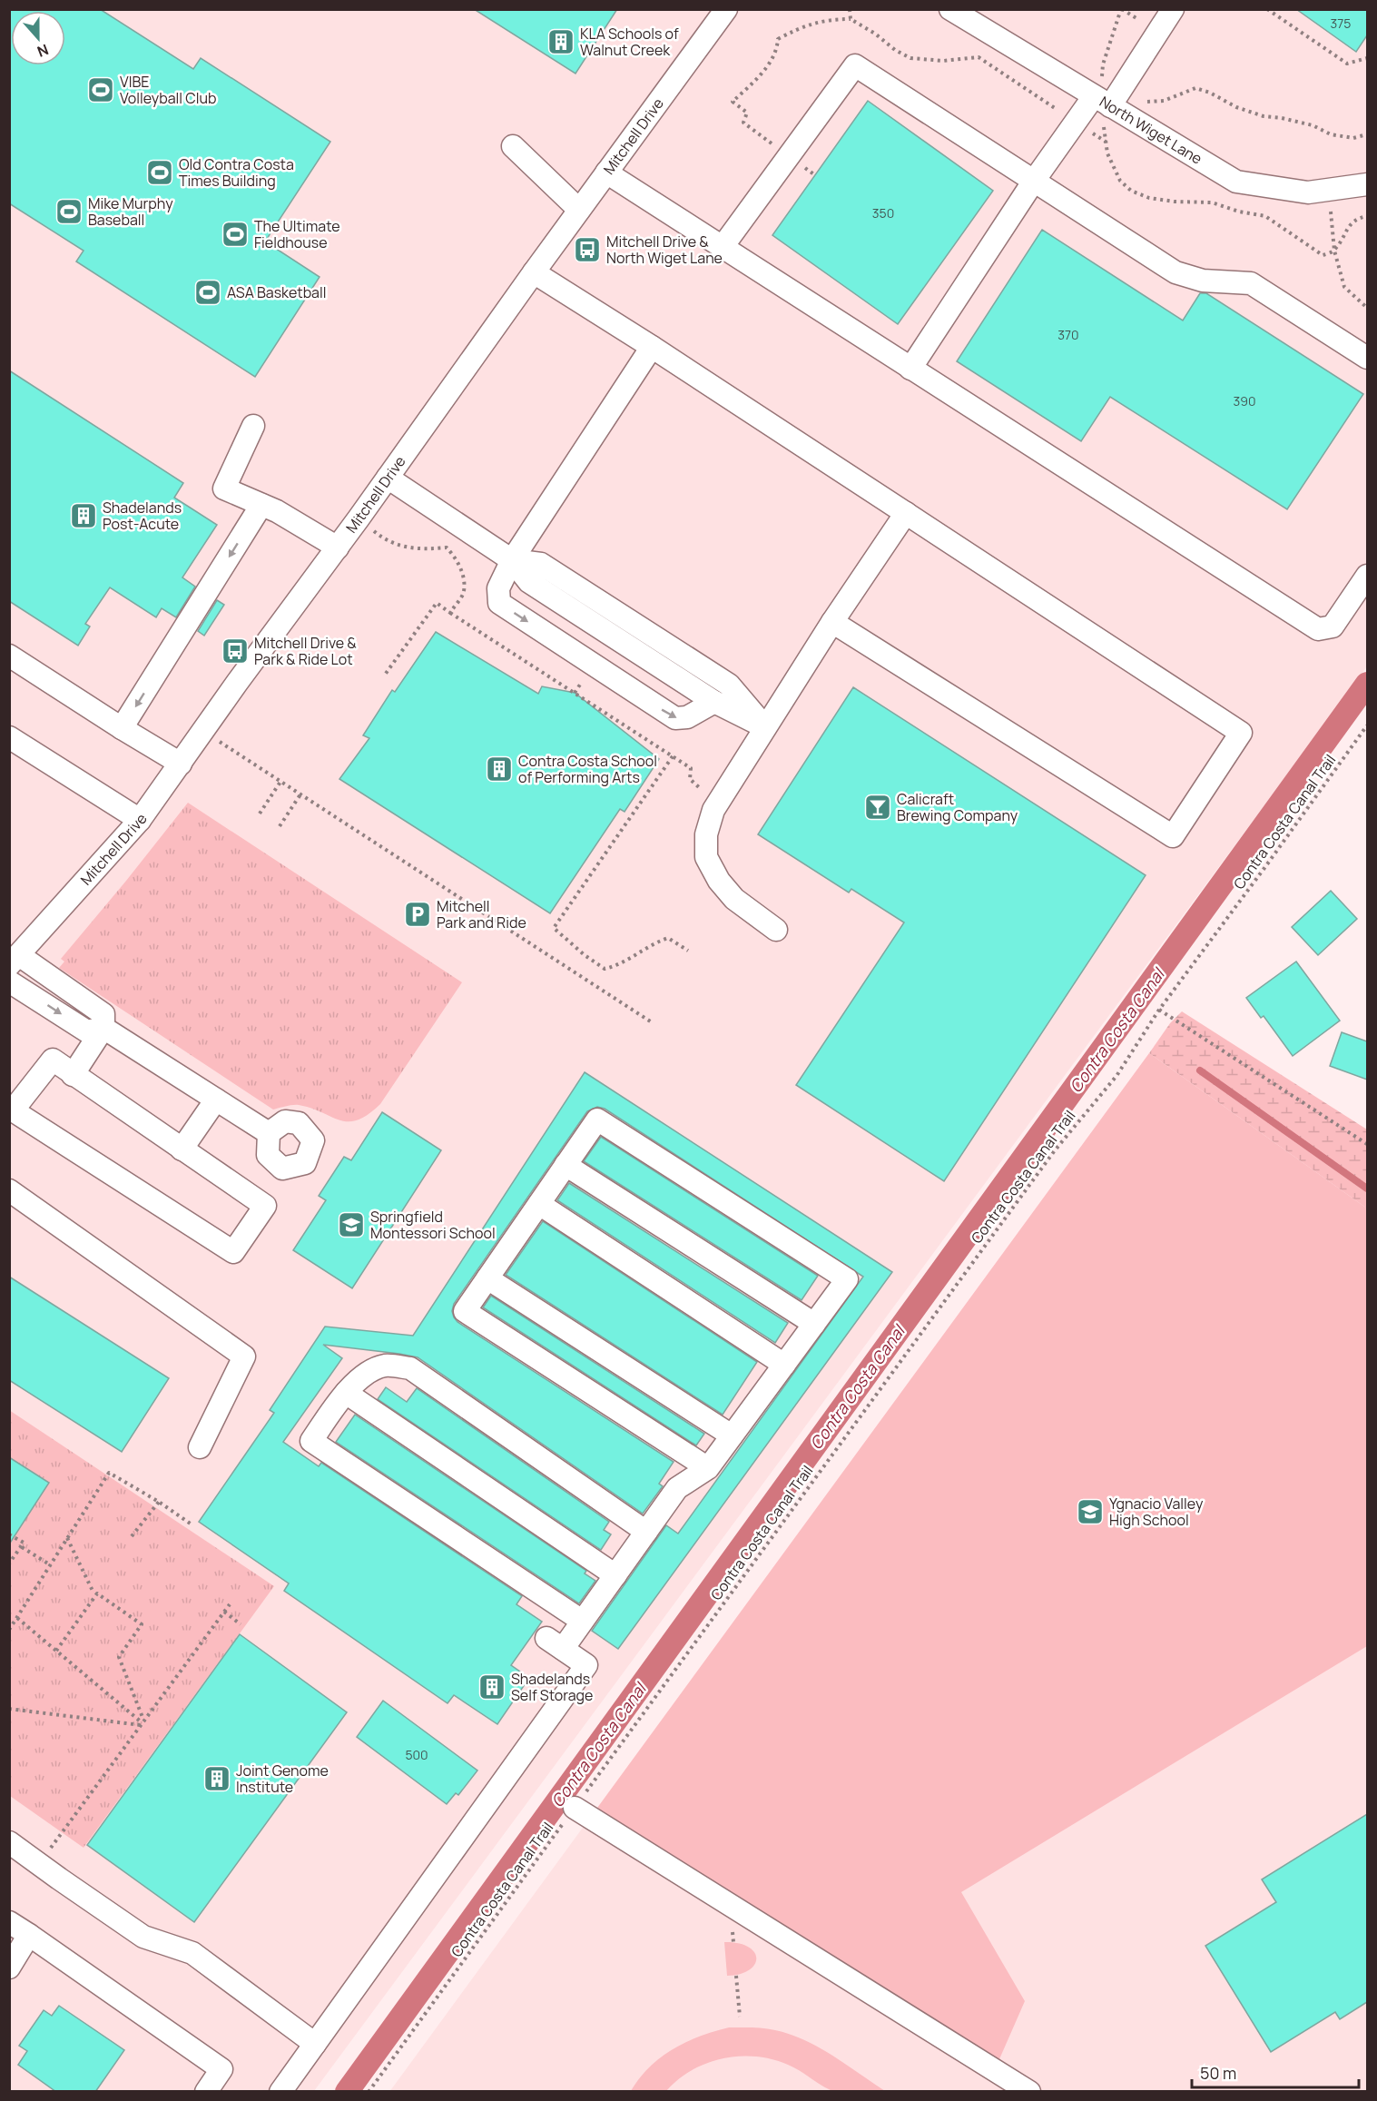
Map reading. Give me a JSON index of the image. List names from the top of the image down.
{
  "streets": {
    "street": ["North Wiget Lane", "Mitchell Drive"],
    "path": ["Contra Costa Canal Trail"]
  },
  "water": ["Contra Costa Canal"],
  "places": {
    "building": [
      "KLA Schools of Walnut Creek",
      "Shadelands Post-Acute",
      "Contra Costa School of Performing Arts",
      "Shadelands Self Storage",
      "Joint Genome Institute"
    ],
    "sports": [
      "VIBE Volleyball Club",
      "Old Contra Costa Times Building",
      "Mike Murphy Baseball",
      "The Ultimate Fieldhouse",
      "ASA Basketball"
    ],
    "bus stop": ["Mitchell Drive & North Wiget Lane", "Mitchell Drive & Park & Ride Lot"],
    "bar": ["Calicraft Brewing Company"],
    "parking": ["Mitchell Park and Ride"],
    "school or university": ["Springfield Montessori School", "Ygnacio Valley High School"]
  },
  "house_numbers": [
    "375",
    "350",
    "370",
    "390",
    "500"
  ],
  "scale_bar": "50 m",
  "north": "bottom"
}
